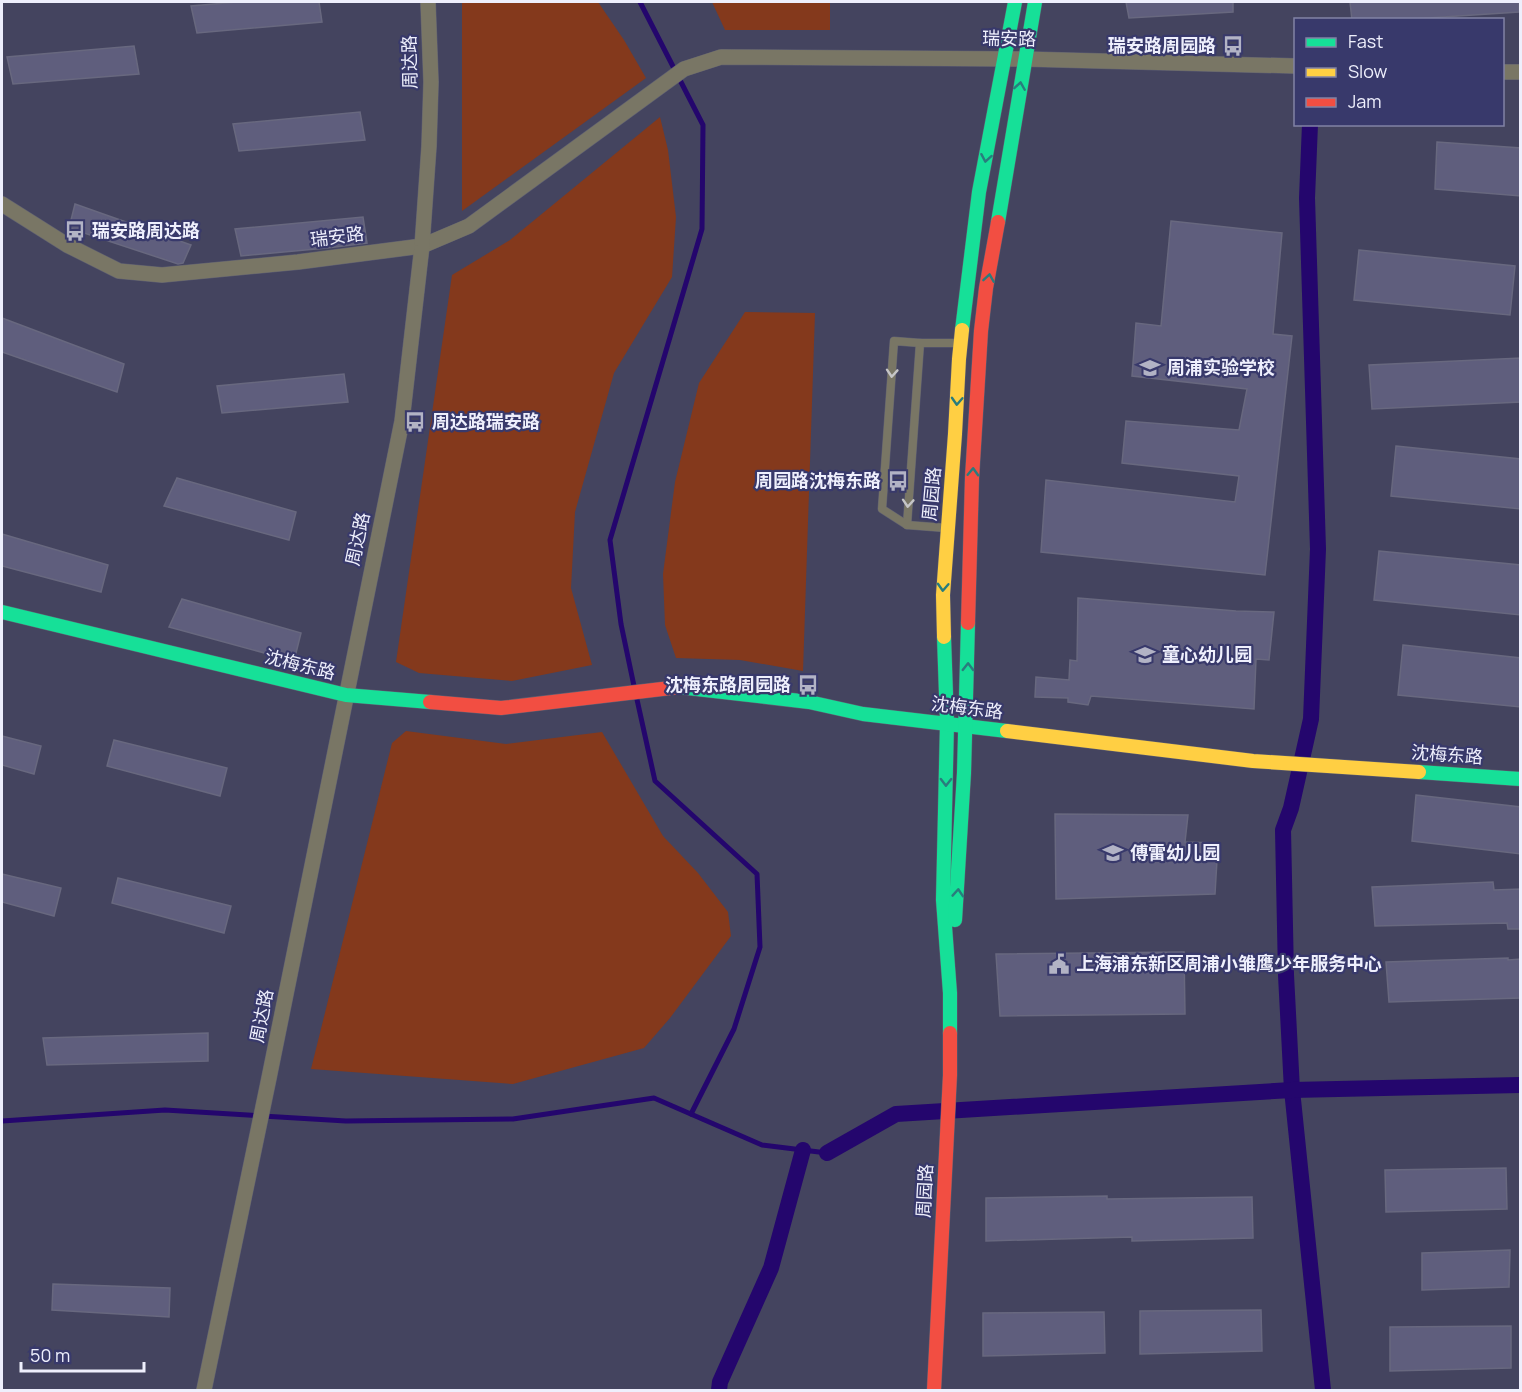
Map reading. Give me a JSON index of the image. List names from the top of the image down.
{
  "streets": {
    "street": [
      "瑞安路",
      "周达路",
      "周园路",
      "沈梅东路"
    ]
  },
  "crossings": [
    ["瑞安路", "周达路"],
    ["瑞安路", "周园路"],
    ["周达路", "沈梅东路"],
    ["周园路", "沈梅东路"]
  ],
  "places": {
    "bus stop": [
      "瑞安路周园路",
      "瑞安路周达路",
      "周达路瑞安路",
      "周园路沈梅东路",
      "沈梅东路周园路"
    ],
    "school or university": ["周浦实验学校", "童心幼儿园", "傅雷幼儿园"],
    "public building": ["上海浦东新区周浦小雏鹰少年服务中心"]
  },
  "legend": ["Fast", "Slow", "Jam"],
  "scale_bar": "50 m"
}
